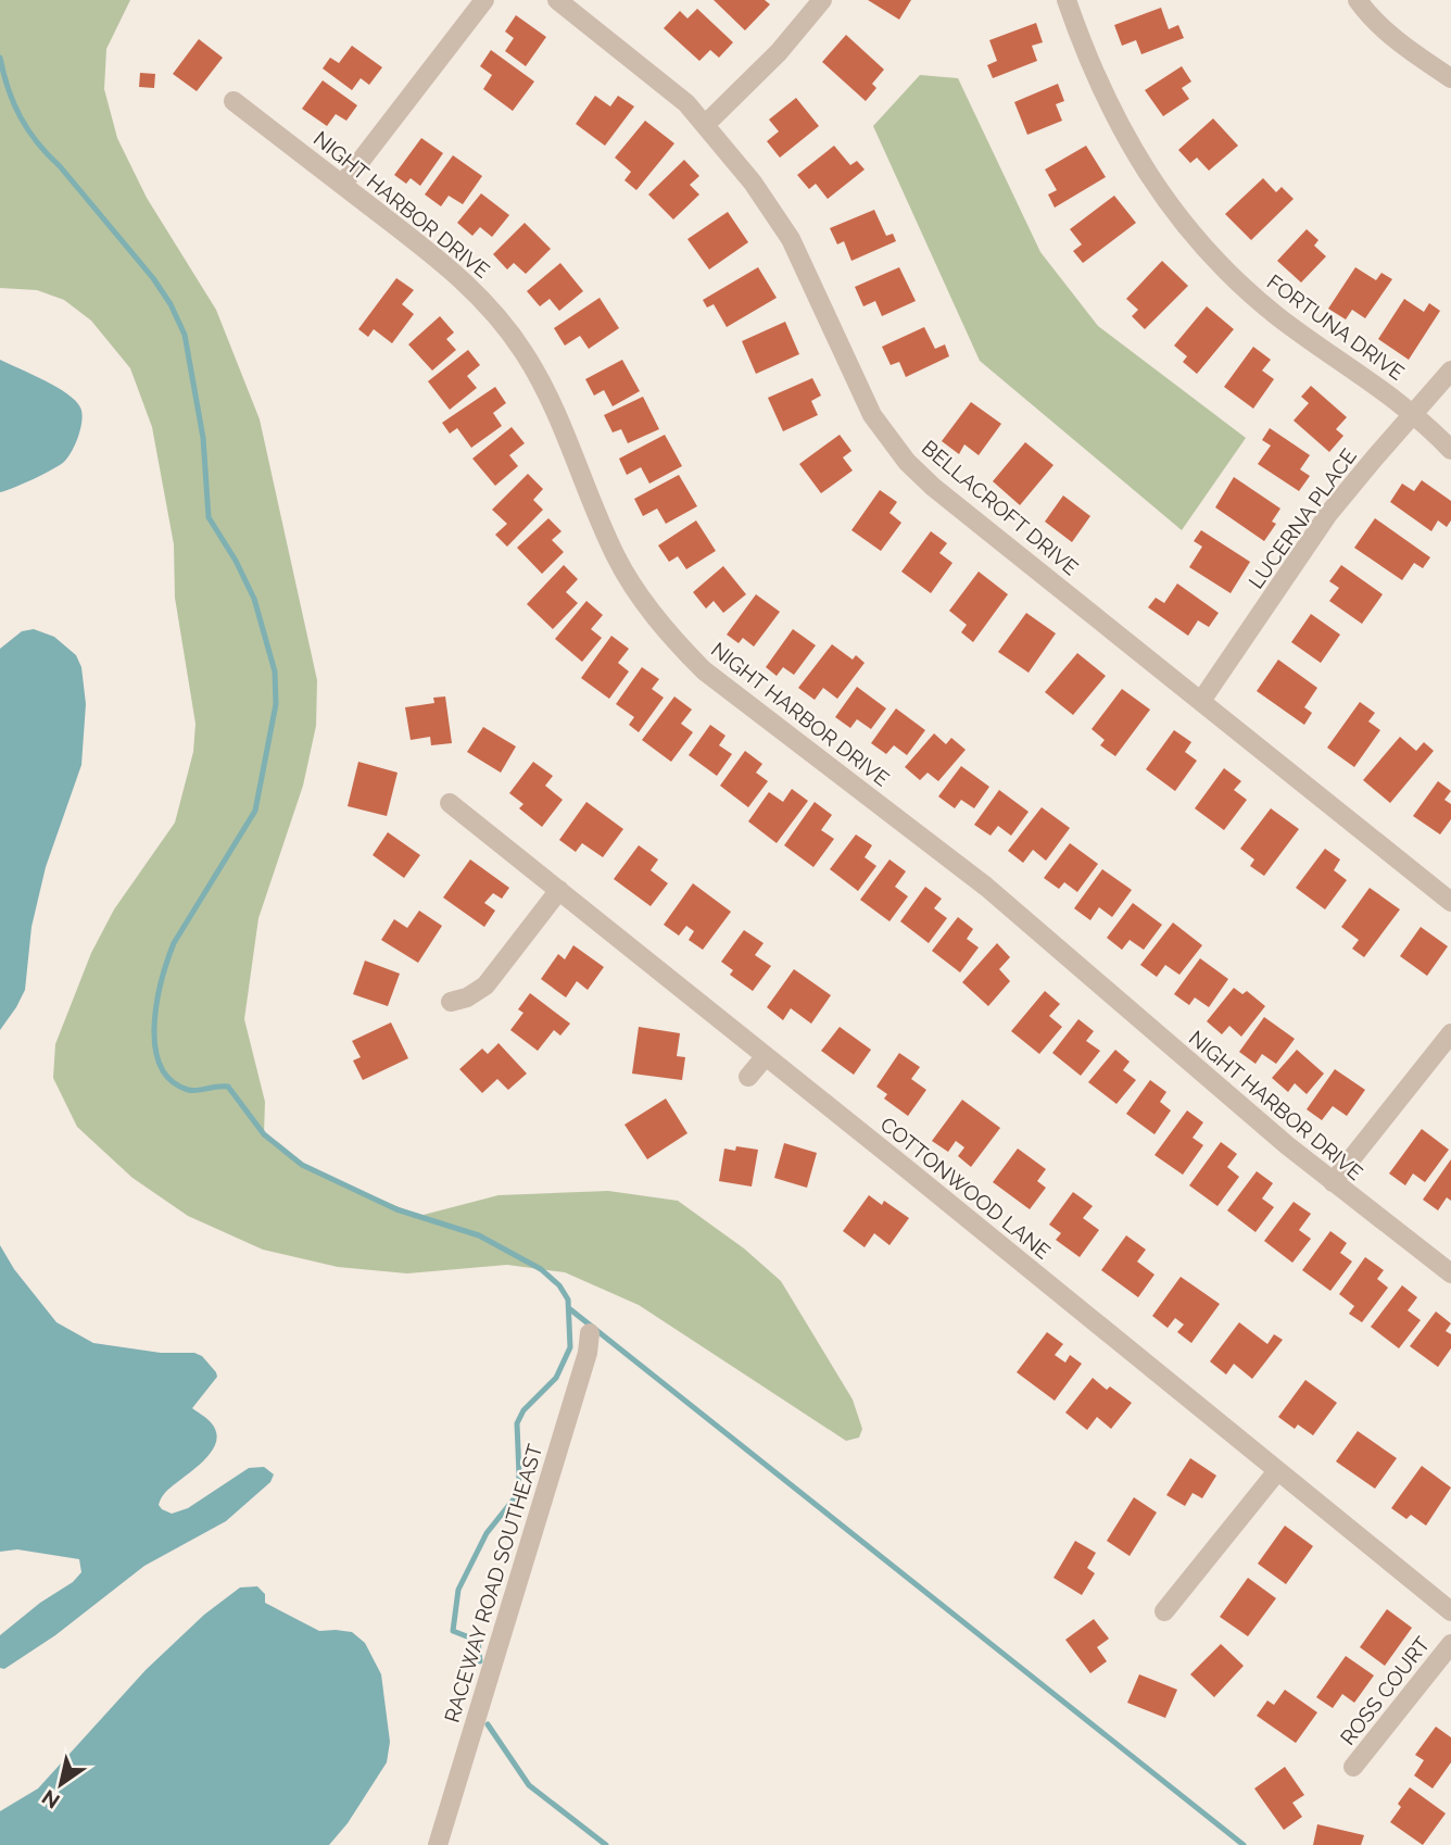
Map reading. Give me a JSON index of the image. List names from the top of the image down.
{
  "streets": {
    "street": [
      "NIGHT HARBOR DRIVE",
      "FORTUNA DRIVE",
      "BELLACROFT DRIVE",
      "LUCERNA PLACE",
      "COTTONWOOD LANE",
      "RACEWAY ROAD SOUTHEAST",
      "ROSS COURT"
    ]
  },
  "crossings": [
    ["FORTUNA DRIVE", "LUCERNA PLACE"],
    ["BELLACROFT DRIVE", "LUCERNA PLACE"]
  ],
  "north": "bottom left"
}
